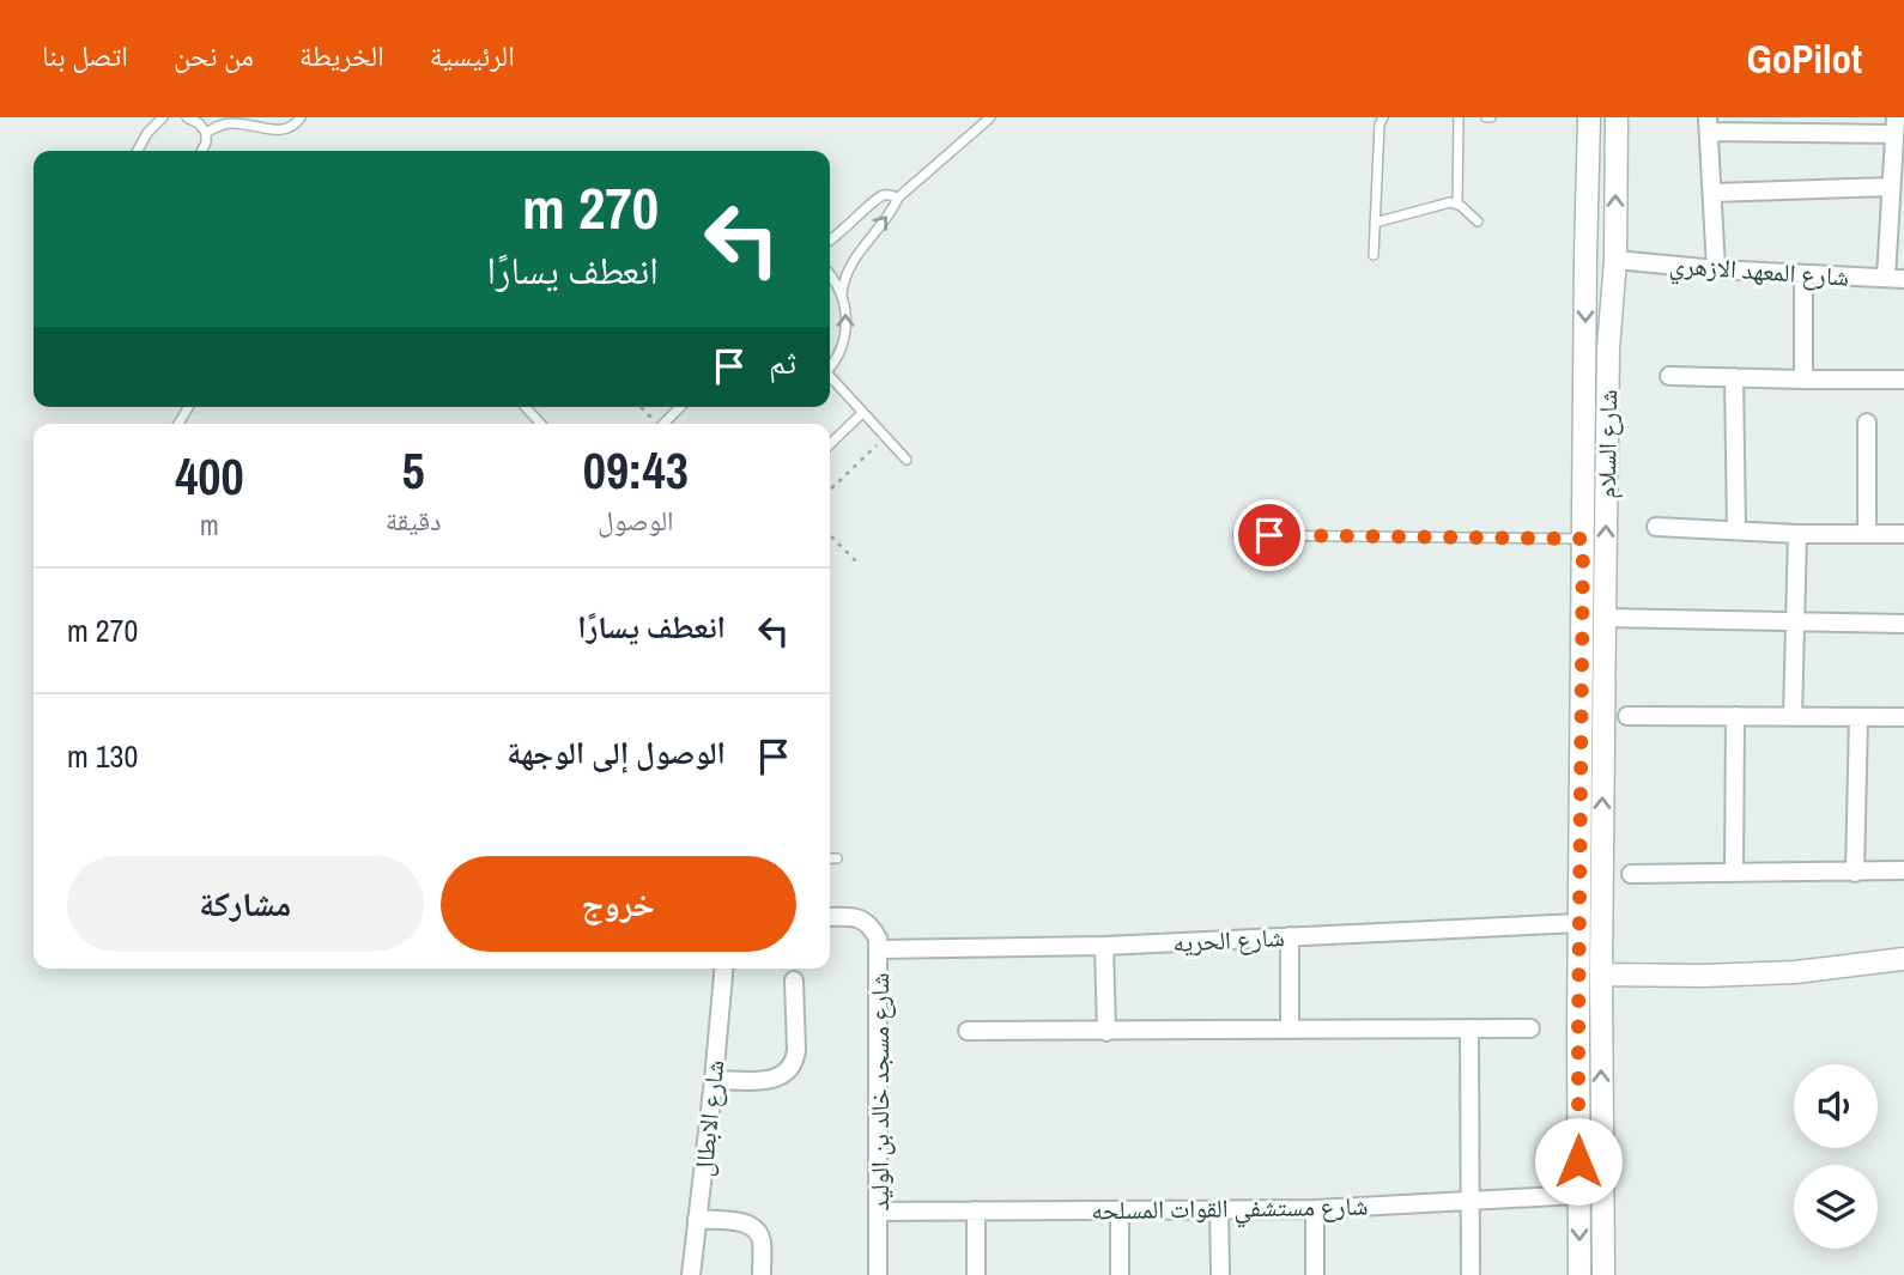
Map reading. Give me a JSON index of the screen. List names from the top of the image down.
{
  "streets": {
    "street": [
      "شارع المعهد الازهري",
      "شارع السلام",
      "شارع الحريه",
      "شارع مسجد خالد بن الوليد",
      "شارع الابطال",
      "شارع مستشفي القوات المسلحه"
    ]
  },
  "crossings": [
    ["شارع المعهد الازهري", "شارع السلام"],
    ["شارع السلام", "شارع الحريه"],
    ["شارع السلام", "شارع مستشفي القوات المسلحه"],
    ["شارع الحريه", "شارع مسجد خالد بن الوليد"],
    ["شارع مسجد خالد بن الوليد", "شارع مستشفي القوات المسلحه"]
  ],
  "page": {
    "header": "GoPilot",
    "nav": [
      "الرئيسية",
      "الخريطة",
      "من نحن",
      "اتصل بنا"
    ],
    "turn": ["270 m", "انعطف يسارًا"],
    "then": "ثم",
    "eta": [
      "09:43",
      "الوصول",
      "5",
      "دقيقة",
      "400",
      "m"
    ],
    "list": [
      {
        "name": "انعطف يسارًا",
        "value": "270 m"
      },
      {
        "name": "الوصول إلى الوجهة",
        "value": "130 m"
      }
    ],
    "buttons": ["خروج", "مشاركة"]
  }
}
